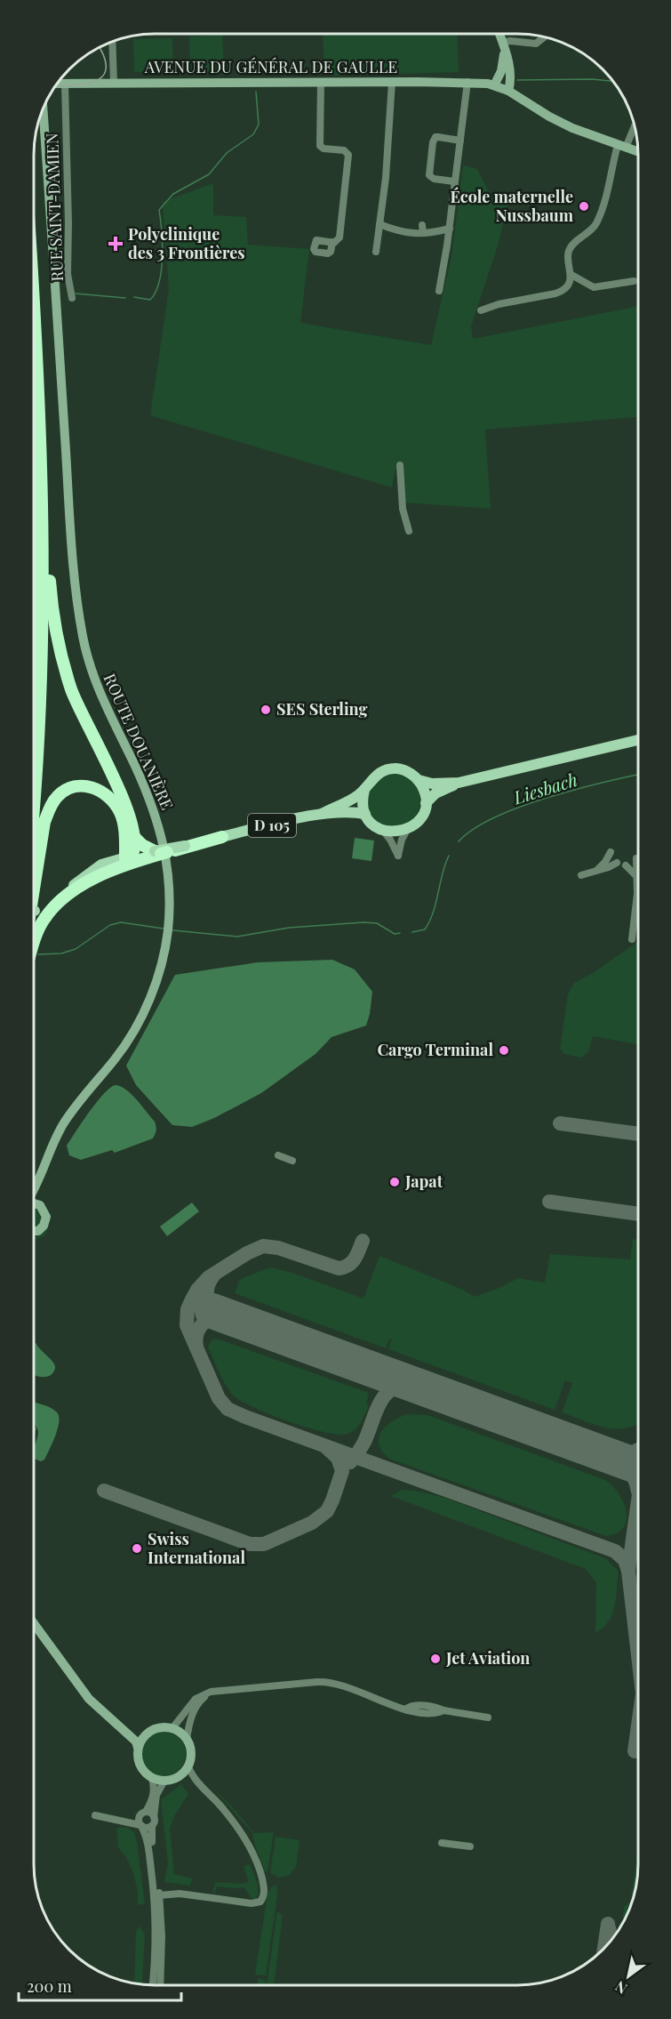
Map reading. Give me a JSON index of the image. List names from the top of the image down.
{
  "streets": {
    "main road": ["AVENUE DU GÉNÉRAL DE GAULLE", "ROUTE DOUANIÈRE", "D 105"],
    "street": ["RUE SAINT-DAMIEN"]
  },
  "crossings": [
    ["AVENUE DU GÉNÉRAL DE GAULLE", "RUE SAINT-DAMIEN"]
  ],
  "water": ["Liesbach"],
  "places": {
    "other": [
      "École maternelle Nussbaum",
      "SES Sterling",
      "Cargo Terminal",
      "Japat",
      "Swiss International",
      "Jet Aviation"
    ],
    "health": ["Polyclinique des 3 Frontières"]
  },
  "scale_bar": "200 m",
  "north": "bottom left"
}
